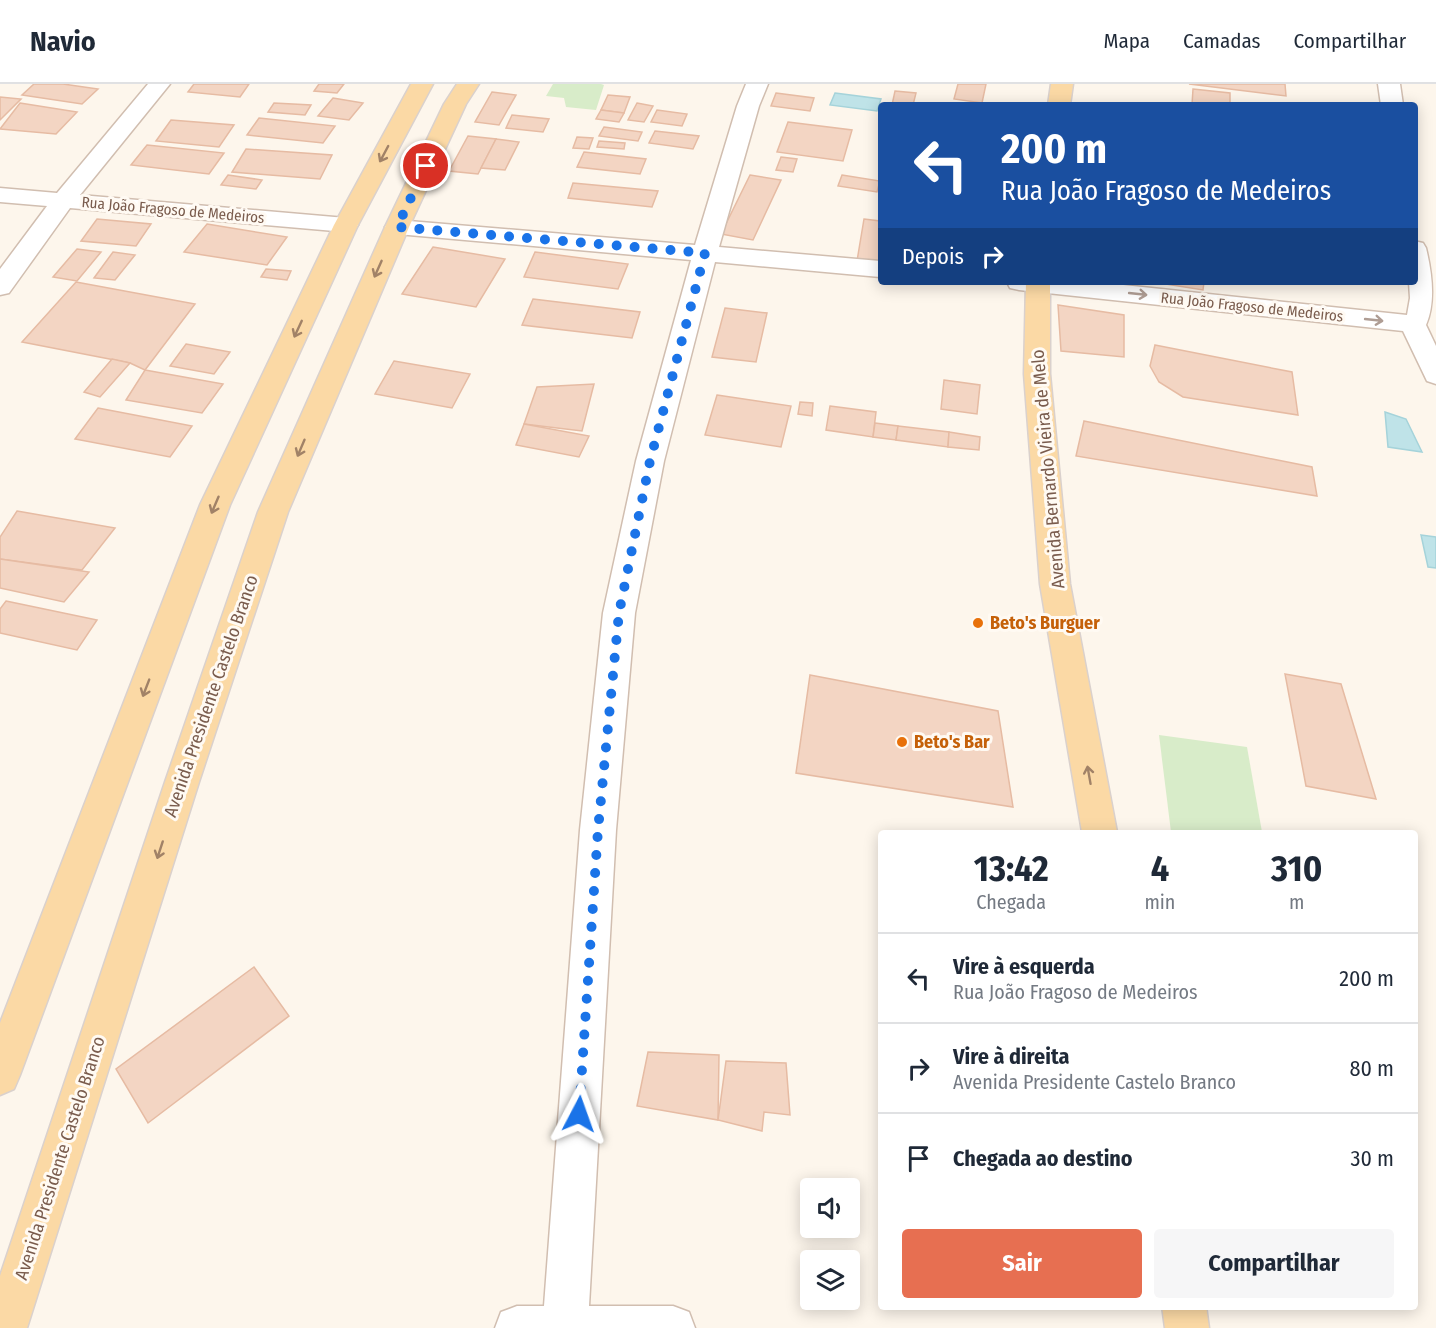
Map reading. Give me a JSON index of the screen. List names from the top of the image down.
{
  "streets": {
    "main road": ["Avenida Bernardo Vieira de Melo", "Avenida Presidente Castelo Branco"],
    "street": ["Rua João Fragoso de Medeiros"]
  },
  "one_way": ["Rua João Fragoso de Medeiros", "Avenida Bernardo Vieira de Melo"],
  "places": ["Beto's Burguer", "Beto's Bar"],
  "page": {
    "header": "Navio",
    "nav": ["Mapa", "Camadas", "Compartilhar"],
    "turn": ["200 m", "Rua João Fragoso de Medeiros"],
    "then": "Depois",
    "eta": [
      "13:42",
      "Chegada",
      "4",
      "min",
      "310",
      "m"
    ],
    "list": [
      {
        "name": "Vire à esquerda",
        "note": "Rua João Fragoso de Medeiros",
        "value": "200 m"
      },
      {
        "name": "Vire à direita",
        "note": "Avenida Presidente Castelo Branco",
        "value": "80 m"
      },
      {
        "name": "Chegada ao destino",
        "value": "30 m"
      }
    ],
    "buttons": ["Sair", "Compartilhar"]
  }
}
